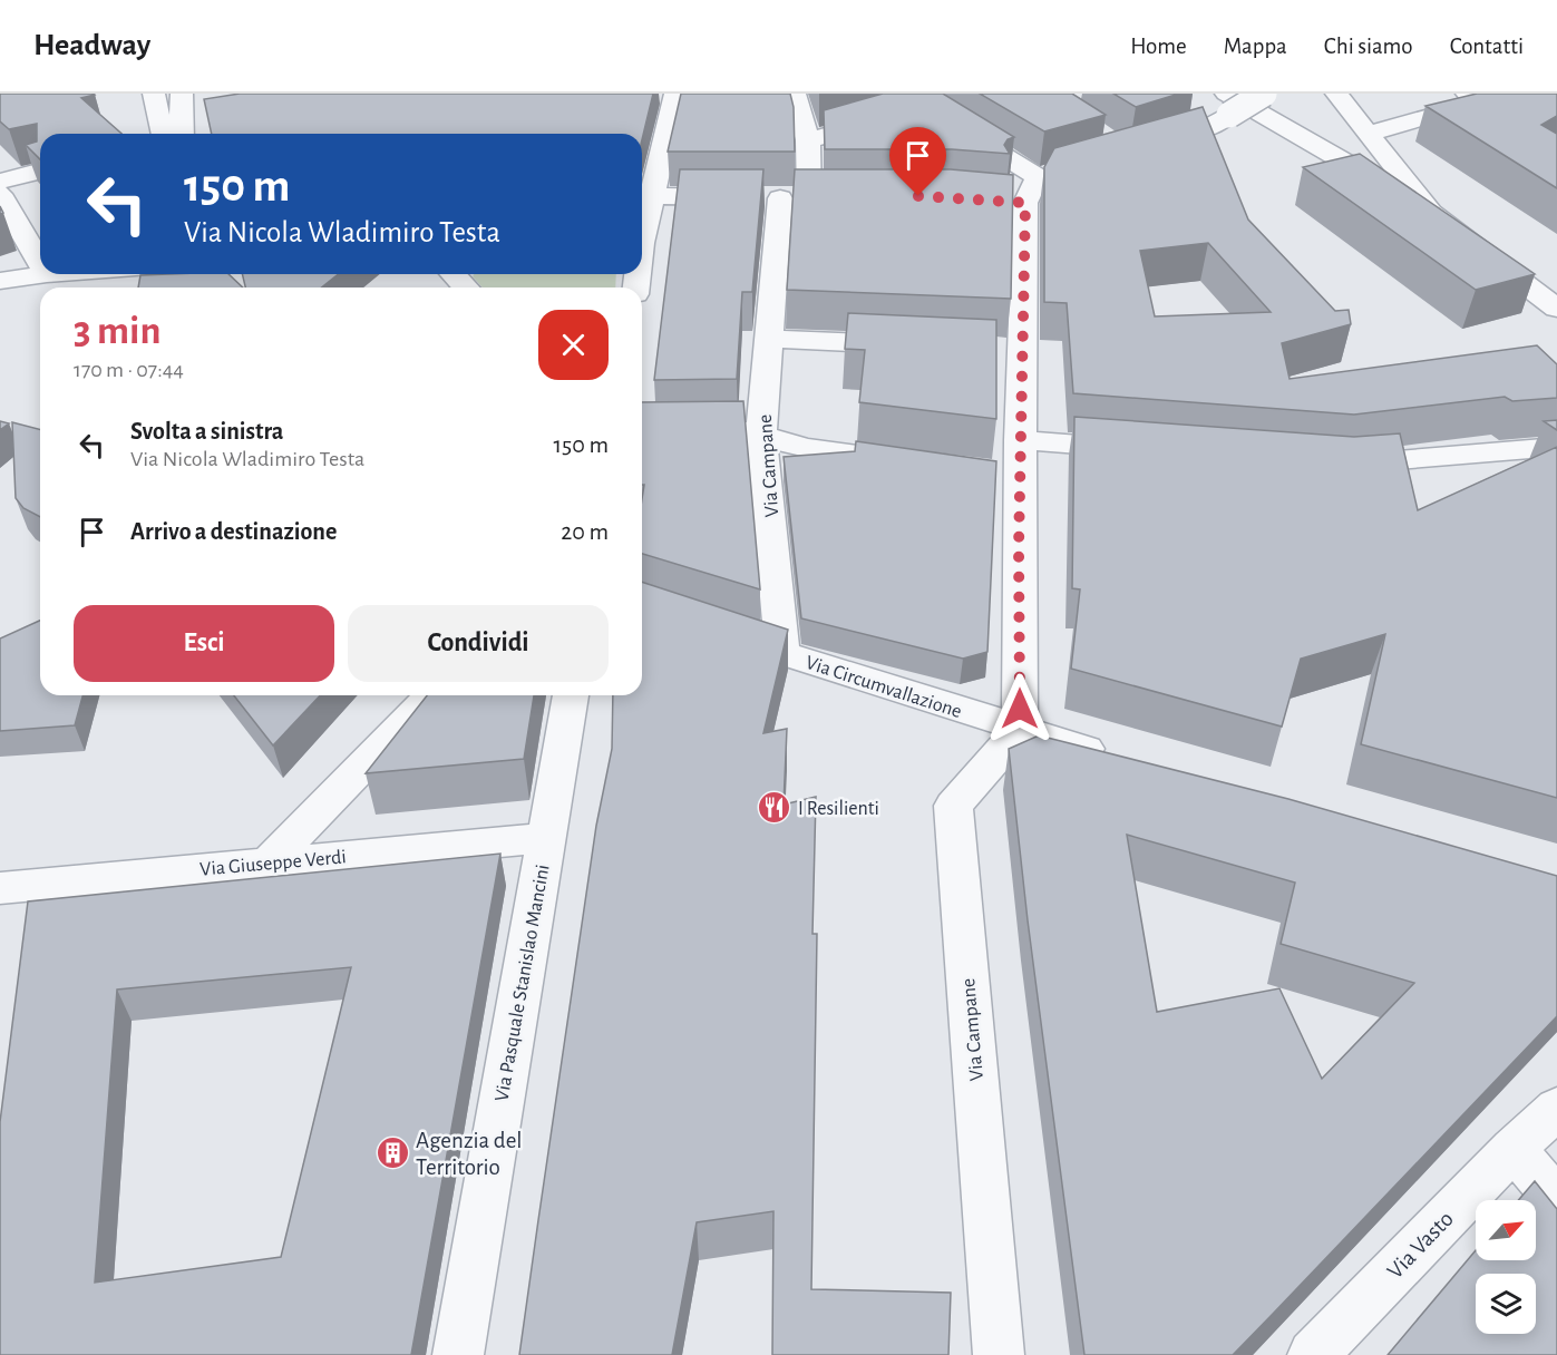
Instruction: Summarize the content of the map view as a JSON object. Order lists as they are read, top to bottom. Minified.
{"streets":{"street":["Via Campane","Via Circumvallazione","Via Giuseppe Verdi","Via Pasquale Stanislao Mancini","Via Vasto"]},"crossings":[["Via Campane","Via Circumvallazione"],["Via Giuseppe Verdi","Via Pasquale Stanislao Mancini"]],"places":{"restaurant":["I Resilienti"],"building":["Agenzia del Territorio"]},"north":"top right","page":{"header":"Headway","nav":["Home","Mappa","Chi siamo","Contatti"],"turn":["150 m","Via Nicola Wladimiro Testa"],"heading":["3 min","170 m · 07:44"],"list":[{"name":"Svolta a sinistra","note":"Via Nicola Wladimiro Testa","value":"150 m"},{"name":"Arrivo a destinazione","value":"20 m"}],"buttons":["Esci","Condividi"]}}
